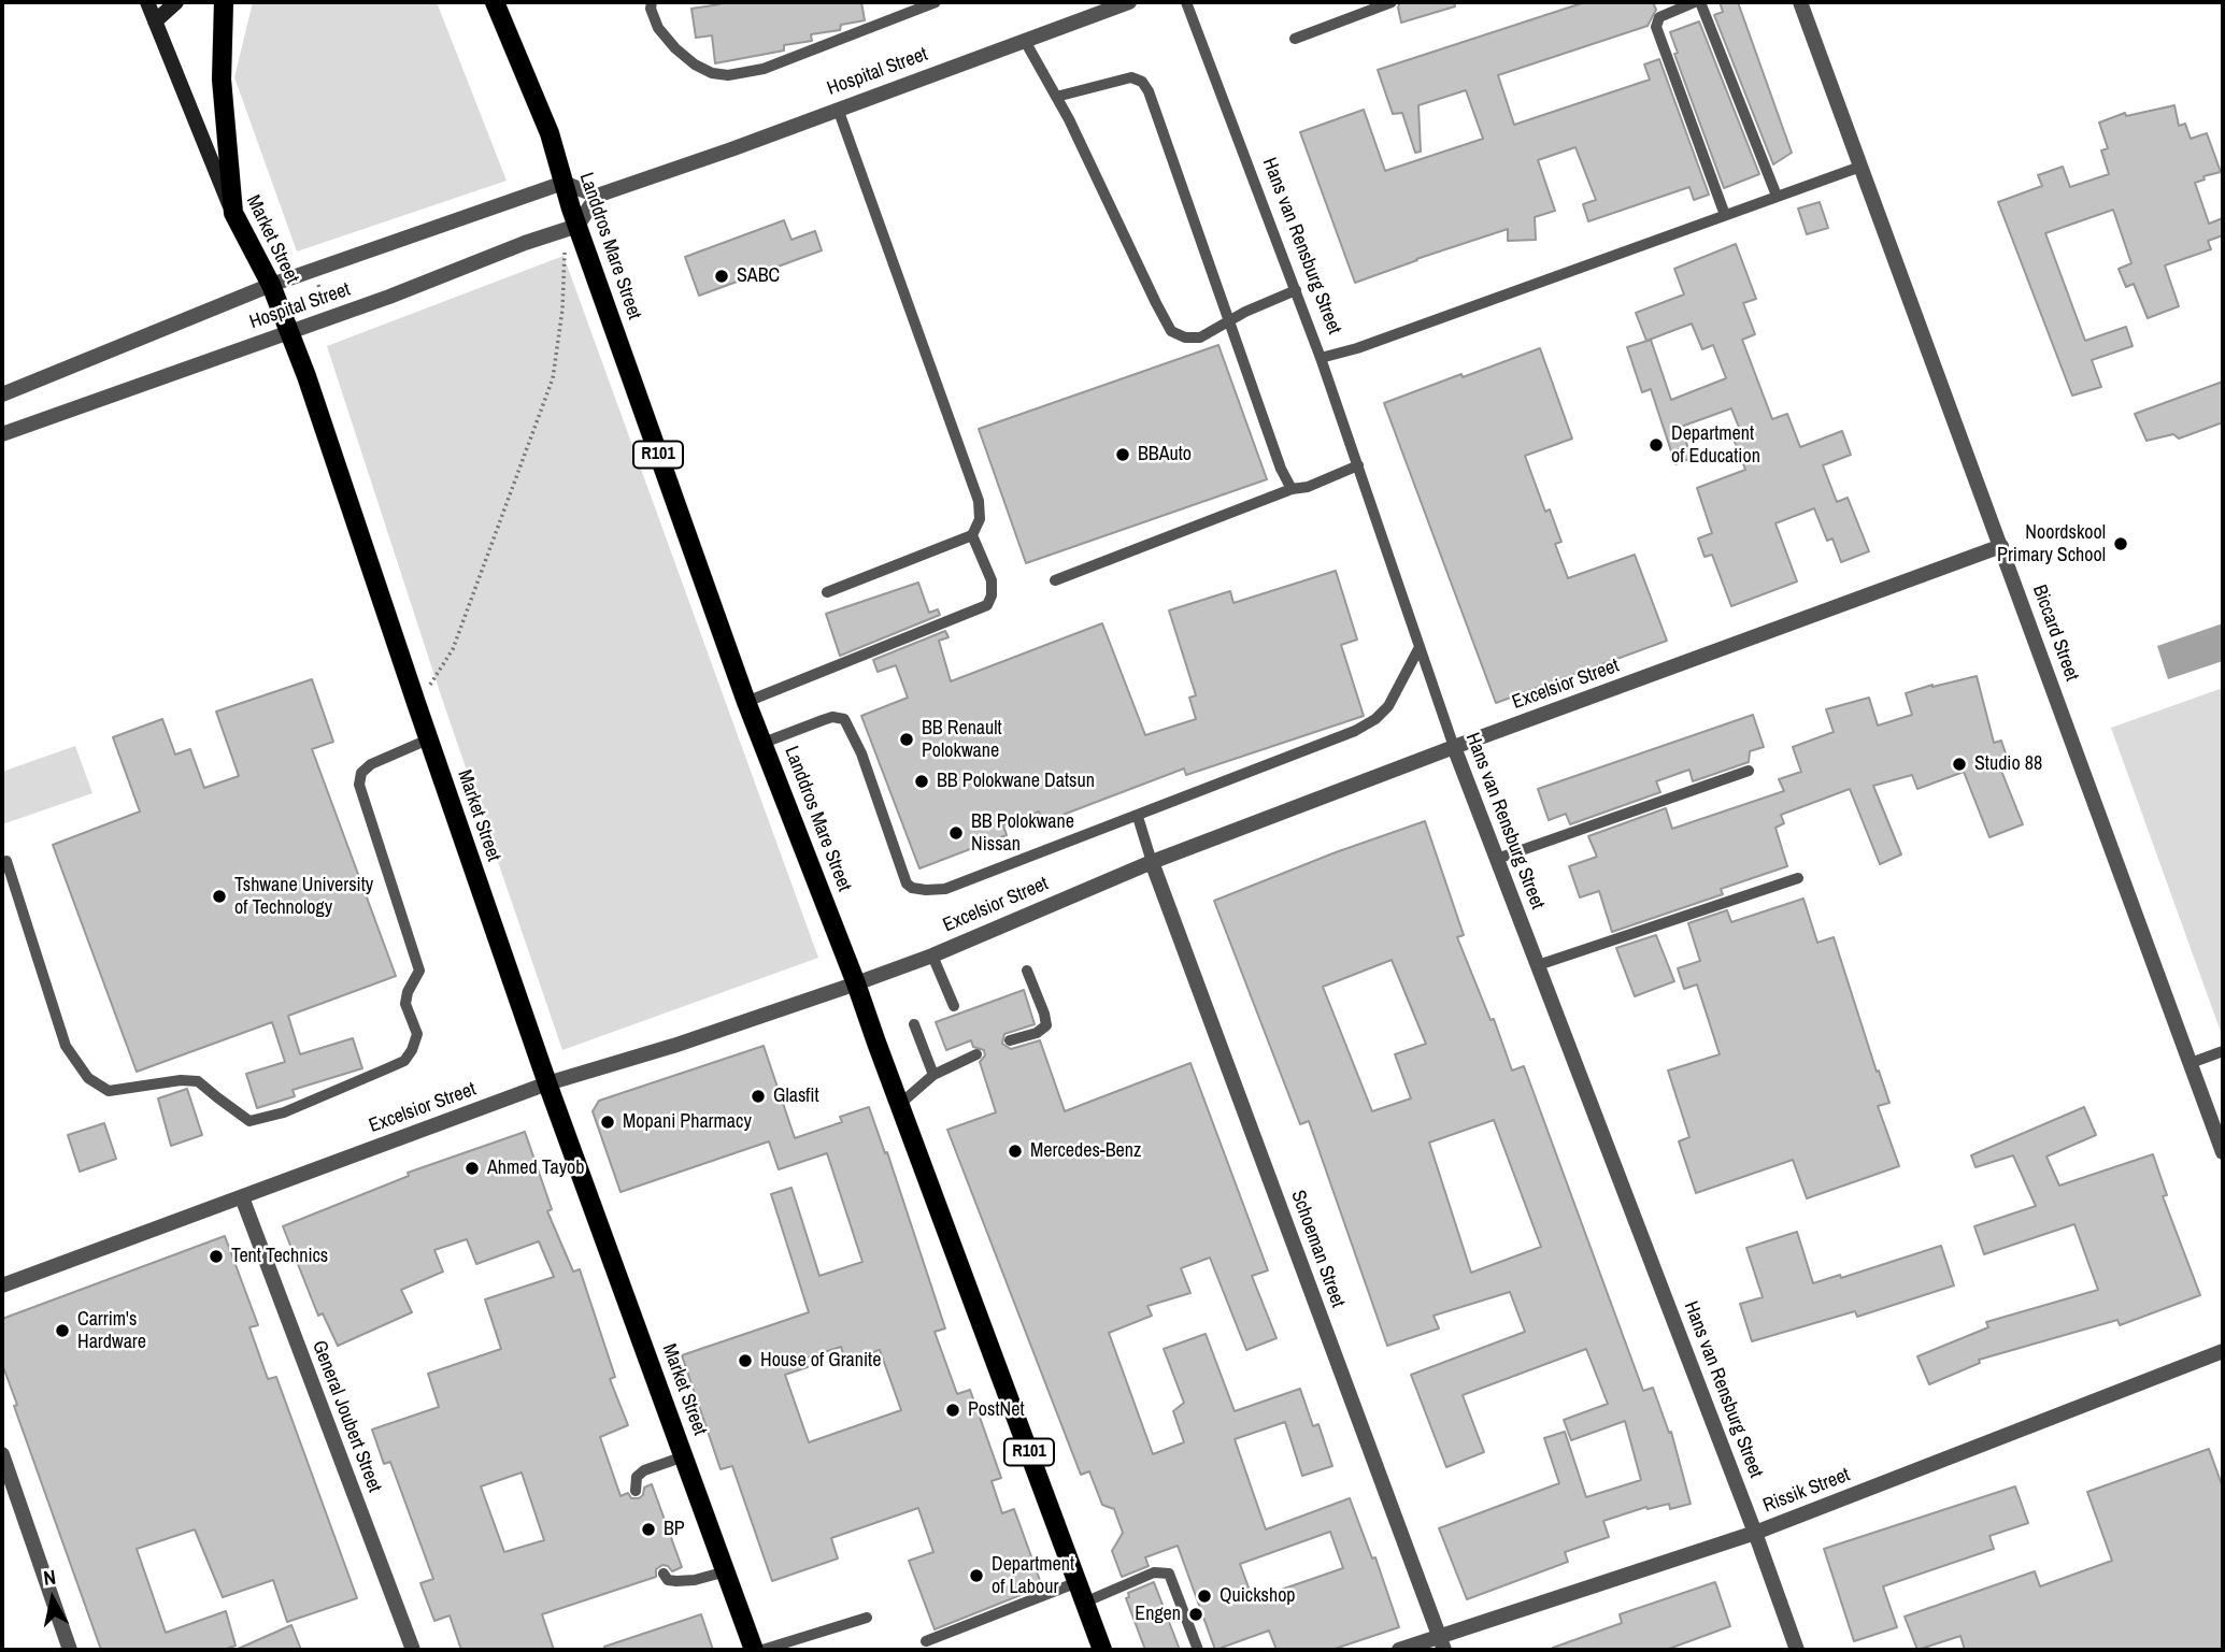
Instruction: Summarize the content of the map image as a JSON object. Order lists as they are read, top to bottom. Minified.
{"streets":{"main road":["Market Street","Landdros Mare Street","R101"],"street":["Hospital Street","Hans van Rensburg Street","Biccard Street","Excelsior Street","Schoeman Street","General Joubert Street","Rissik Street"]},"crossings":[["Hospital Street","Market Street"],["Hospital Street","Landdros Mare Street"],["Market Street","Excelsior Street"],["Landdros Mare Street","Excelsior Street"],["Hans van Rensburg Street","Excelsior Street"],["Hans van Rensburg Street","Rissik Street"],["Biccard Street","Excelsior Street"],["Excelsior Street","Schoeman Street"],["Excelsior Street","General Joubert Street"],["Schoeman Street","Rissik Street"]],"places":["SABC","Department of Education","BBAuto","Noordskool Primary School","BB Renault Polokwane","Studio 88","BB Polokwane Datsun","BB Polokwane Nissan","Tshwane University of Technology","Glasfit","Mopani Pharmacy","Mercedes-Benz","Ahmed Tayob","Tent Technics","Carrim's Hardware","House of Granite","PostNet","BP","Department of Labour","Quickshop","Engen"],"north":"top"}
